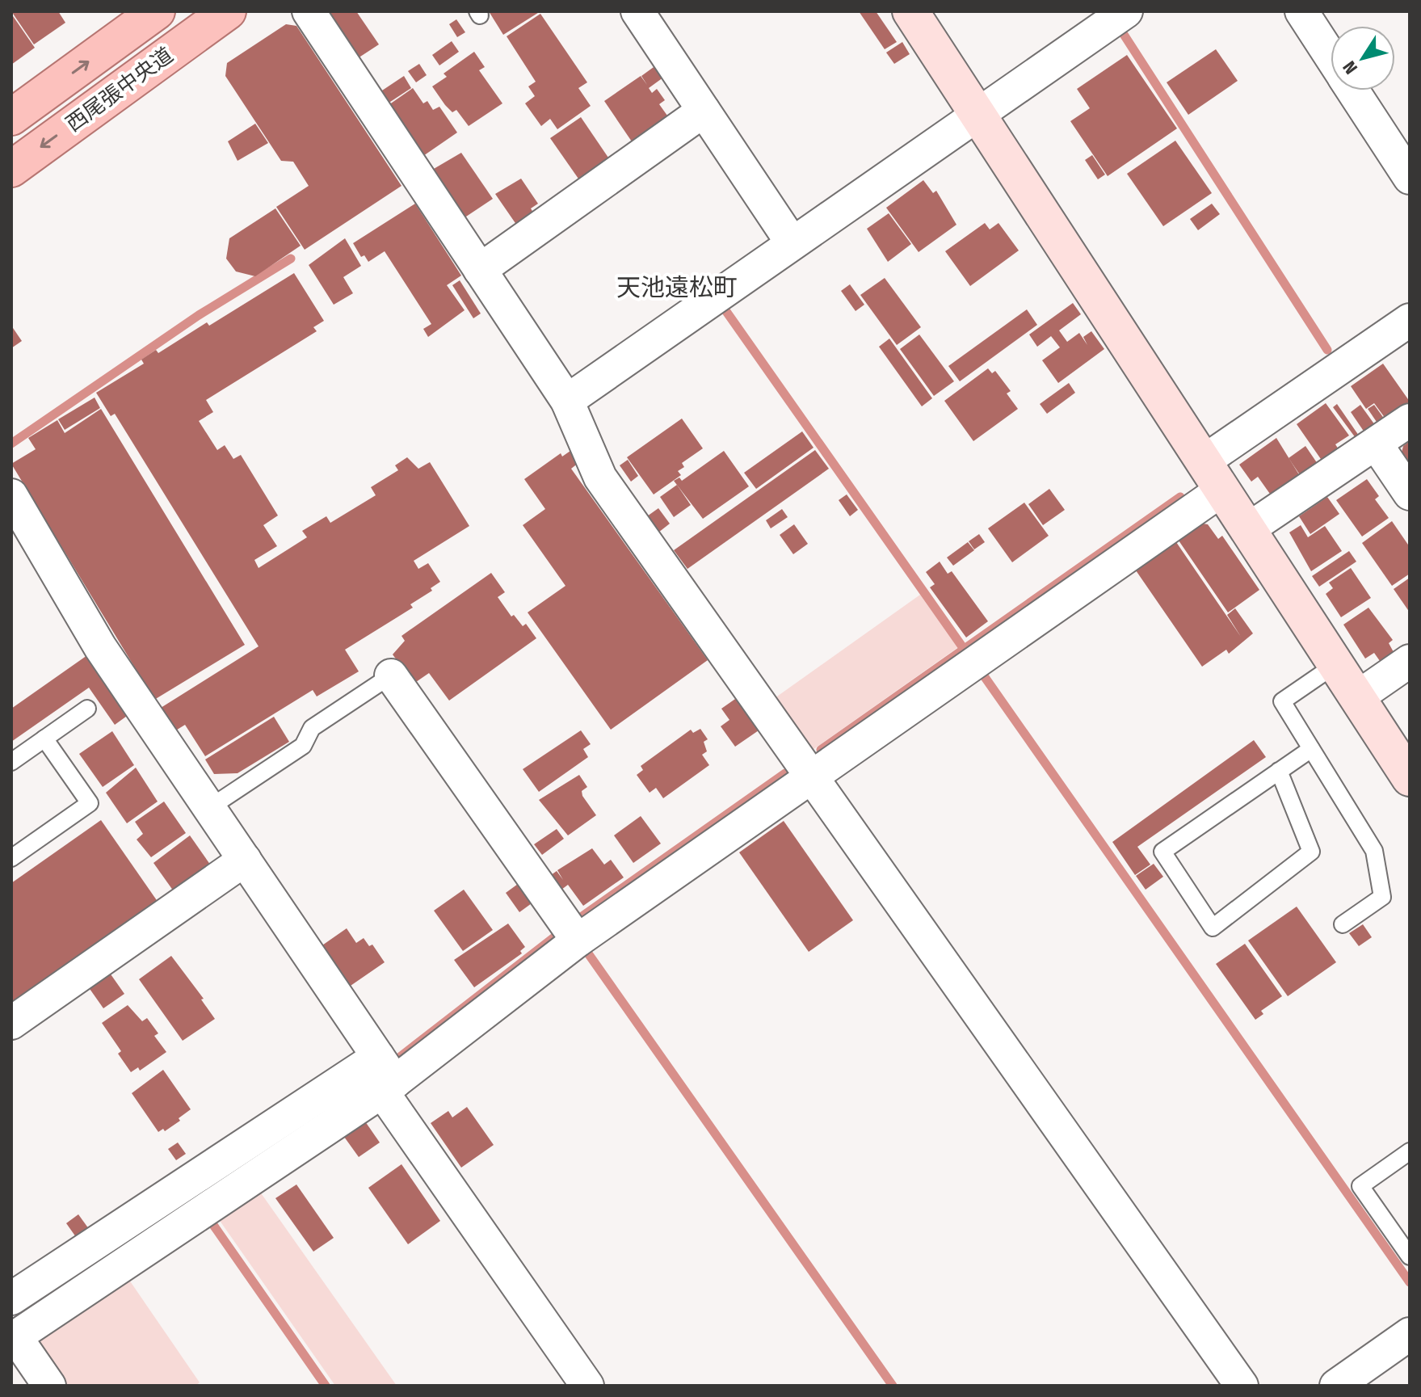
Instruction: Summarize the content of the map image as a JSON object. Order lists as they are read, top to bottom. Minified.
{"streets":{"main road":["西尾張中央道"]},"districts":["天池遠松町"],"north":"bottom left"}
